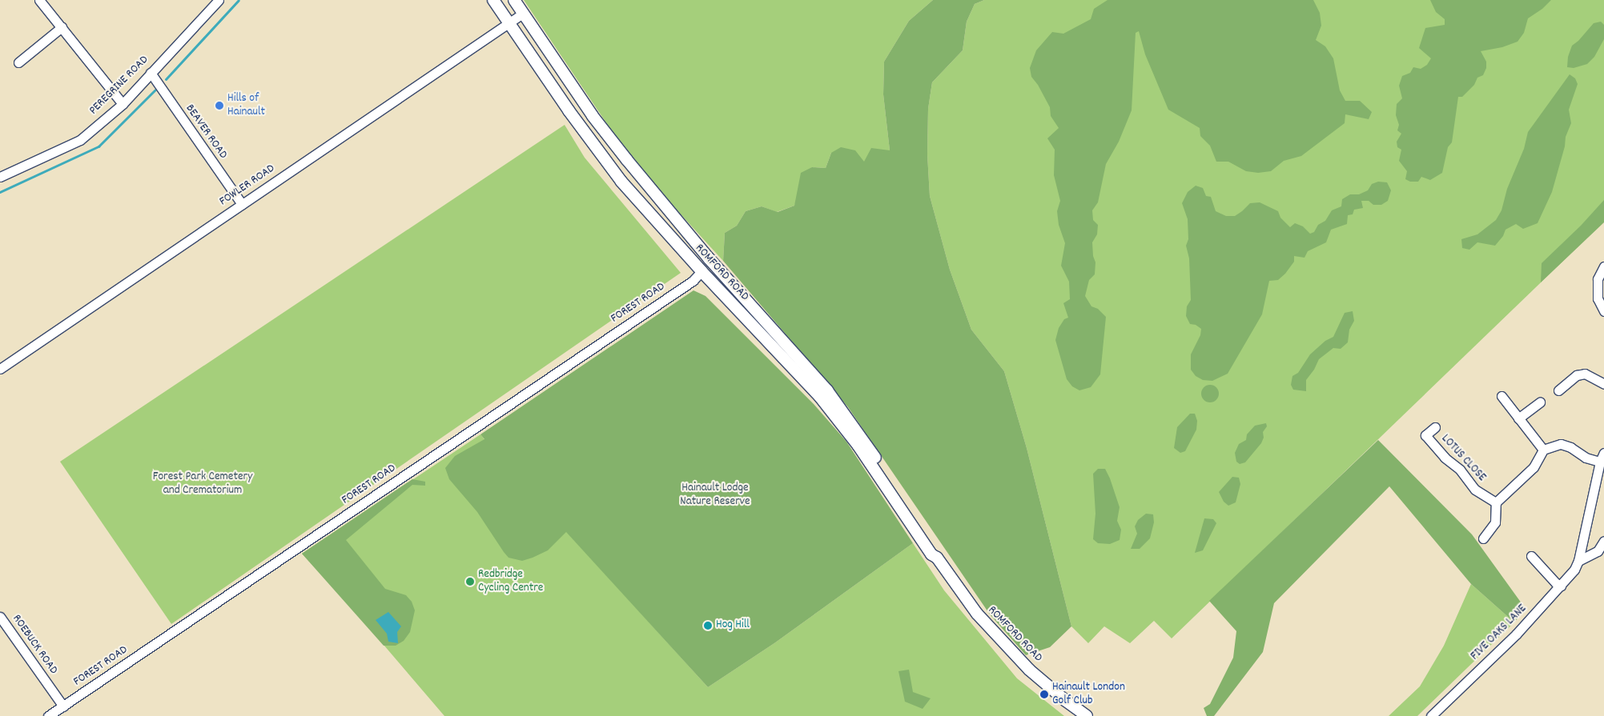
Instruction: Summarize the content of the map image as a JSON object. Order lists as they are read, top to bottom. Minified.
{"streets":{"main road":["ROMFORD ROAD"],"street":["PEREGRINE ROAD","BEAVER ROAD","FOWLER ROAD","FOREST ROAD","LOTUS CLOSE","FIVE OAKS LANE","ROEBUCK ROAD"]},"crossings":[["PEREGRINE ROAD","BEAVER ROAD"],["BEAVER ROAD","FOWLER ROAD"],["FOWLER ROAD","ROMFORD ROAD"],["ROMFORD ROAD","FOREST ROAD"],["FOREST ROAD","ROEBUCK ROAD"]],"parks":["Forest Park Cemetery and Crematorium","Hainault Lodge Nature Reserve"],"places":["Hills of Hainault","Redbridge Cycling Centre","Hog Hill","Hainault London Golf Club"]}
